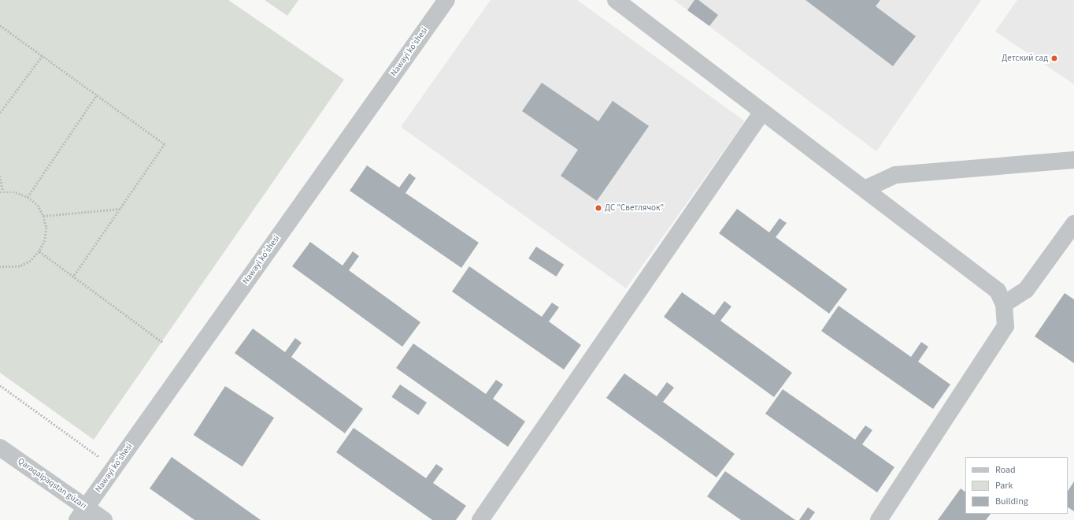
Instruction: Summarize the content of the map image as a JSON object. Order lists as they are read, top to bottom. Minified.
{"streets":{"street":["Nawayi ko'shesi","Qaraqalpaqstan gúzarı"]},"crossings":[["Nawayi ko'shesi","Qaraqalpaqstan gúzarı"]],"places":["Детский сад","ДС \"Светлячок\""],"legend":["Road","Park","Building"]}
